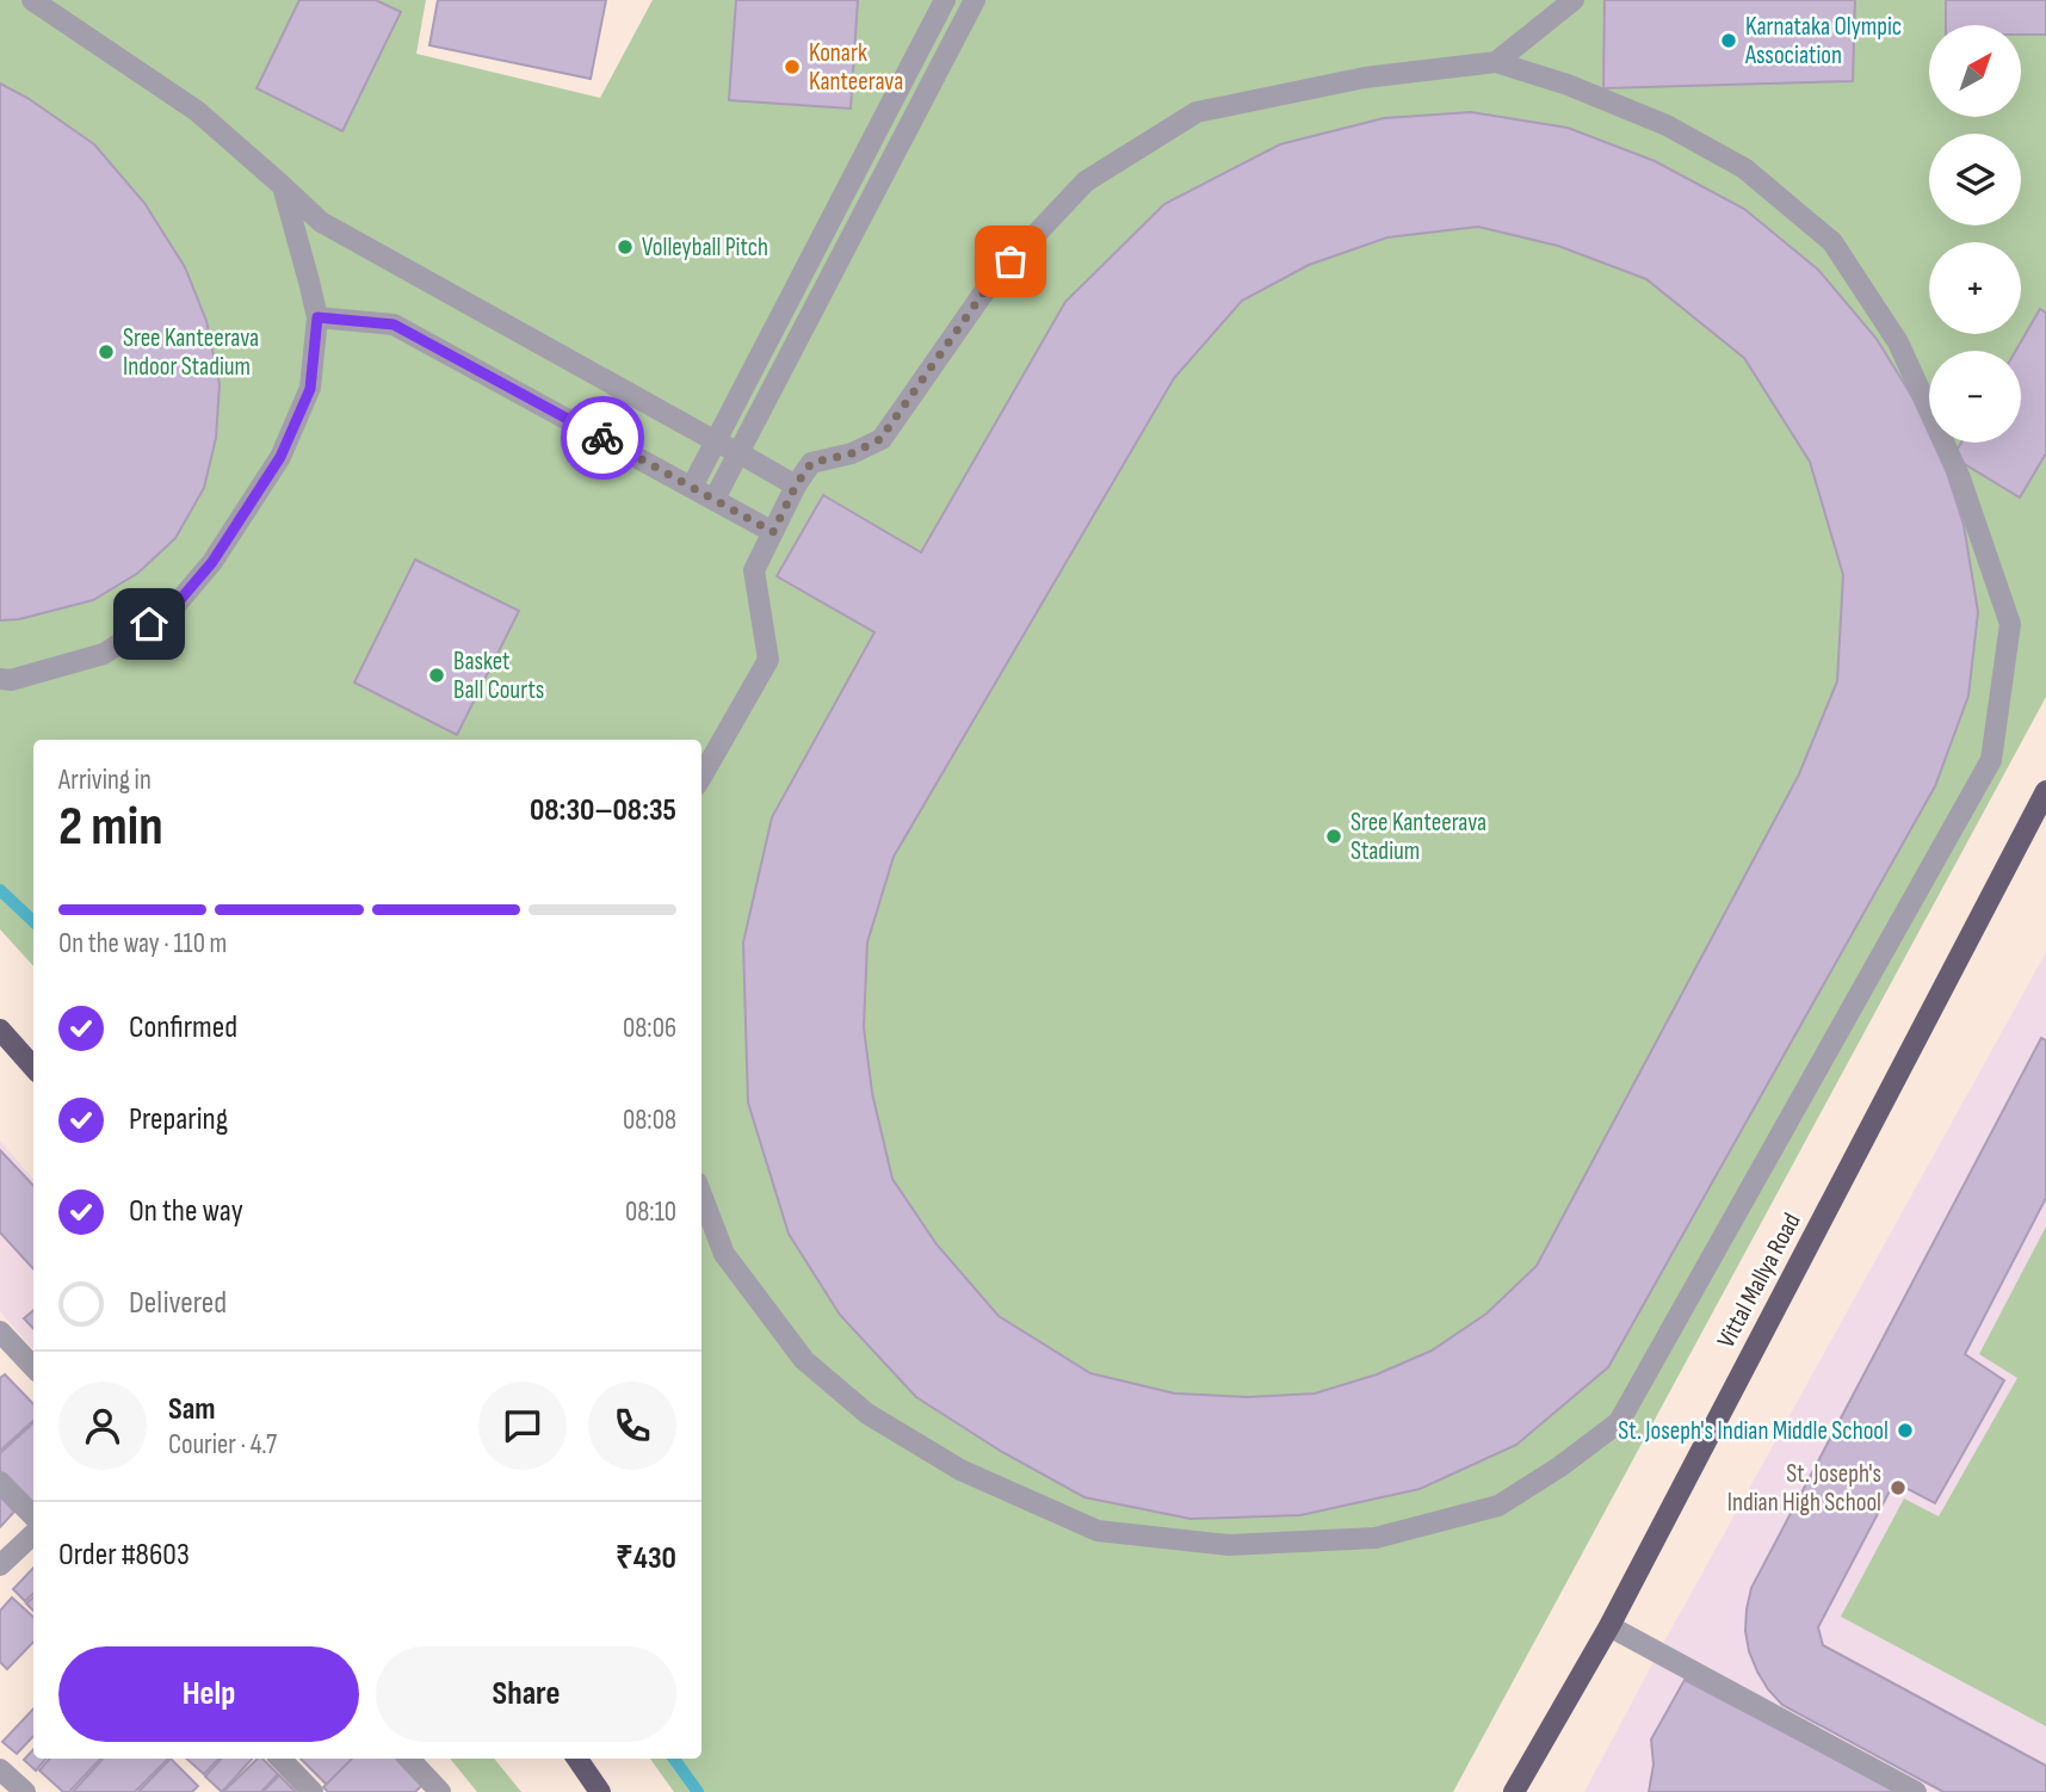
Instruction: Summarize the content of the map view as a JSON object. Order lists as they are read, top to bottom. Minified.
{"streets":{"main road":["Vittal Mallya Road"]},"places":["Karnataka Olympic Association","Konark Kanteerava","Volleyball Pitch","Sree Kanteerava Indoor Stadium","Basket Ball Courts","Sree Kanteerava Stadium","St. Joseph's Indian Middle School","St. Joseph's Indian High School"],"north":"top right","page":{"map_buttons":["+","−"],"heading":["2 min","Arriving in","08:30–08:35"],"panel":["Sam","Courier · 4.7","Order #8603","₹430"],"bar":"On the way · 110 m","list":[["Confirmed","08:06"],["Preparing","08:08"],["On the way","08:10"],"Delivered"],"buttons":["Help","Share"]}}
